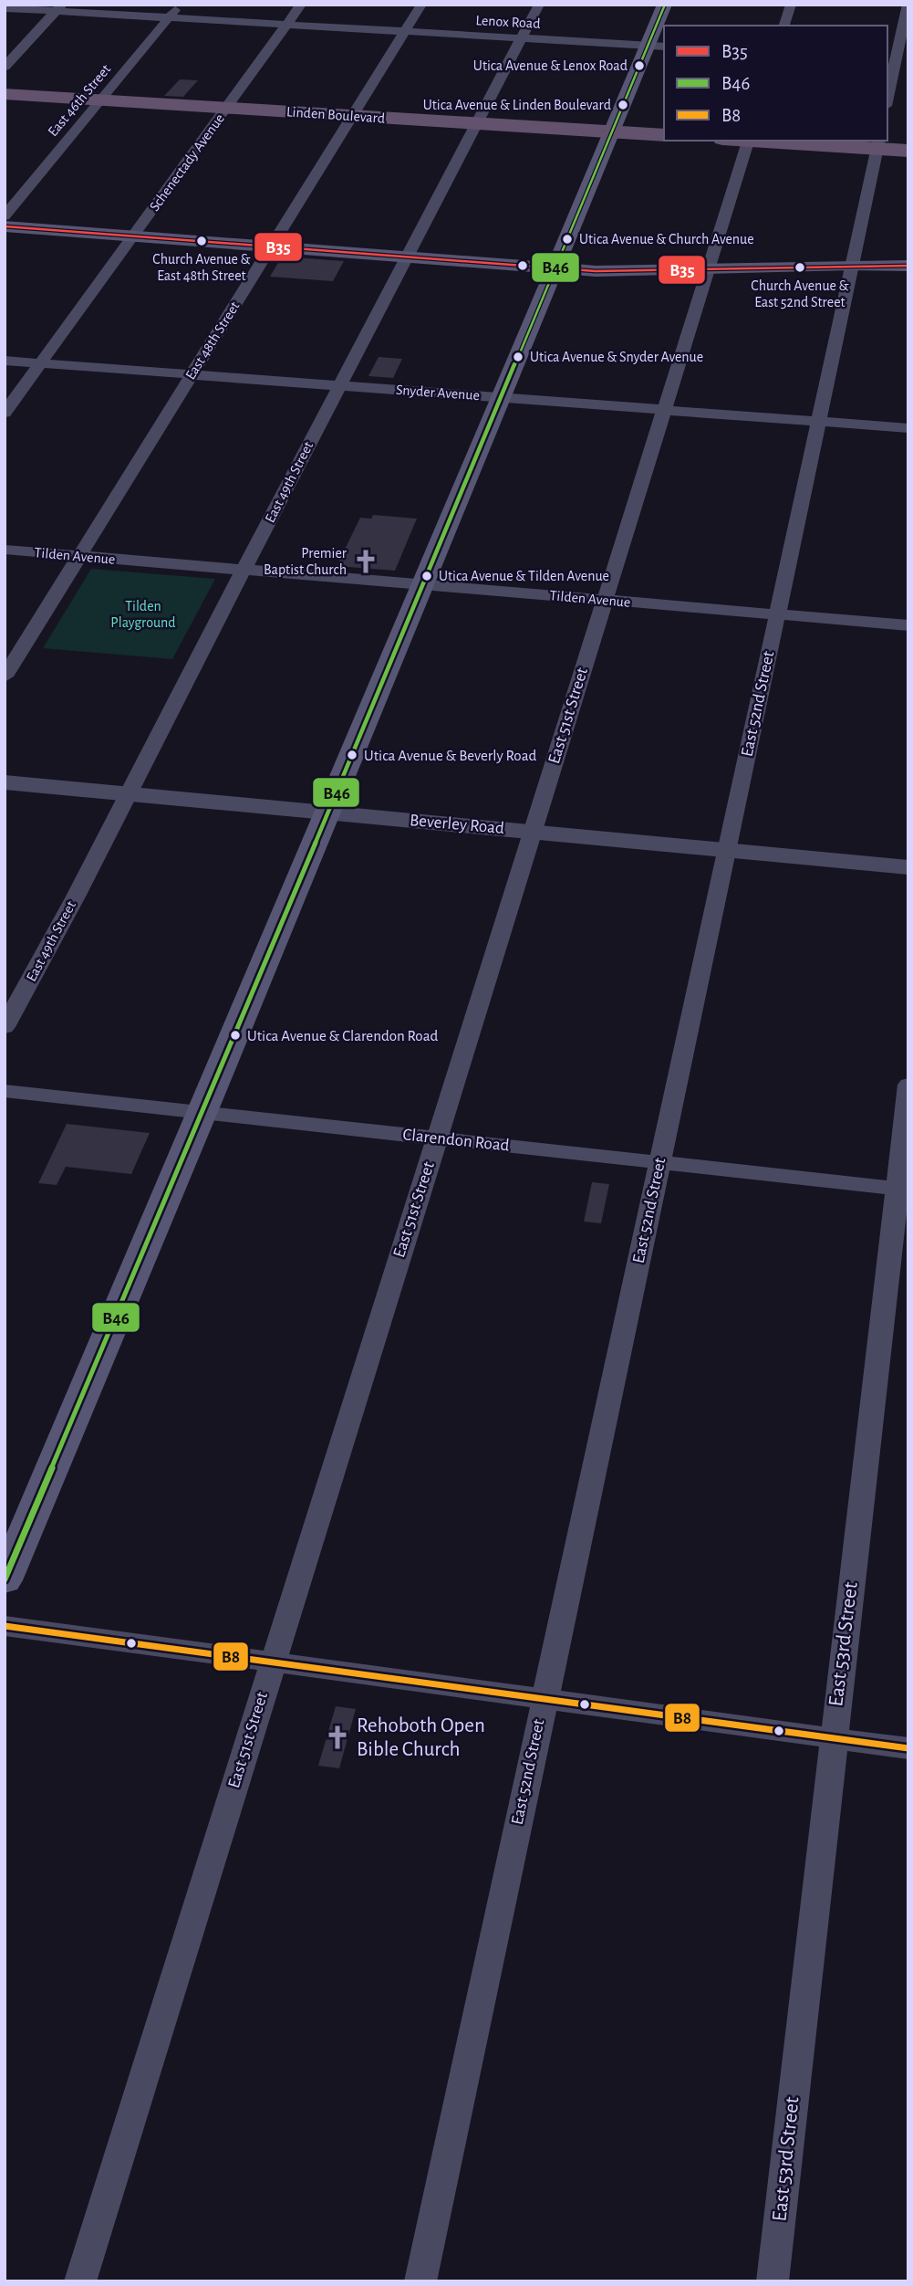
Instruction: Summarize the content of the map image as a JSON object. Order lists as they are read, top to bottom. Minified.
{"streets":{"highway":["Linden Boulevard"],"street":["Lenox Road","East 46th Street","Schenectady Avenue","East 48th Street","Snyder Avenue","East 49th Street","Tilden Avenue","East 52nd Street","East 51st Street","Beverley Road","Clarendon Road","East 53rd Street"]},"crossings":[["Lenox Road","East 46th Street"],["Lenox Road","Schenectady Avenue"],["Lenox Road","East 48th Street"],["Lenox Road","East 49th Street"],["East 46th Street","Linden Boulevard"],["Linden Boulevard","Schenectady Avenue"],["Linden Boulevard","East 48th Street"],["Linden Boulevard","East 49th Street"],["Schenectady Avenue","Snyder Avenue"],["East 48th Street","Snyder Avenue"],["East 48th Street","Tilden Avenue"],["Snyder Avenue","East 49th Street"],["Snyder Avenue","East 52nd Street"],["Snyder Avenue","East 51st Street"],["East 49th Street","Tilden Avenue"],["East 49th Street","Beverley Road"],["Tilden Avenue","East 52nd Street"],["Tilden Avenue","East 51st Street"],["East 52nd Street","Beverley Road"],["East 52nd Street","Clarendon Road"],["East 51st Street","Beverley Road"],["East 51st Street","Clarendon Road"],["Clarendon Road","East 53rd Street"]],"parks":["Tilden Playground"],"places":{"other":["Utica Avenue & Lenox Road","Utica Avenue & Linden Boulevard","Utica Avenue & Church Avenue","Church Avenue & East 48th Street","Church Avenue & East 52nd Street","Utica Avenue & Snyder Avenue","Utica Avenue & Tilden Avenue","Utica Avenue & Beverly Road","Utica Avenue & Clarendon Road"],"church":["Premier Baptist Church","Rehoboth Open Bible Church"]},"lines":["transit line B46","transit line B35","transit line B8"],"legend":["B35","B46","B8"]}
